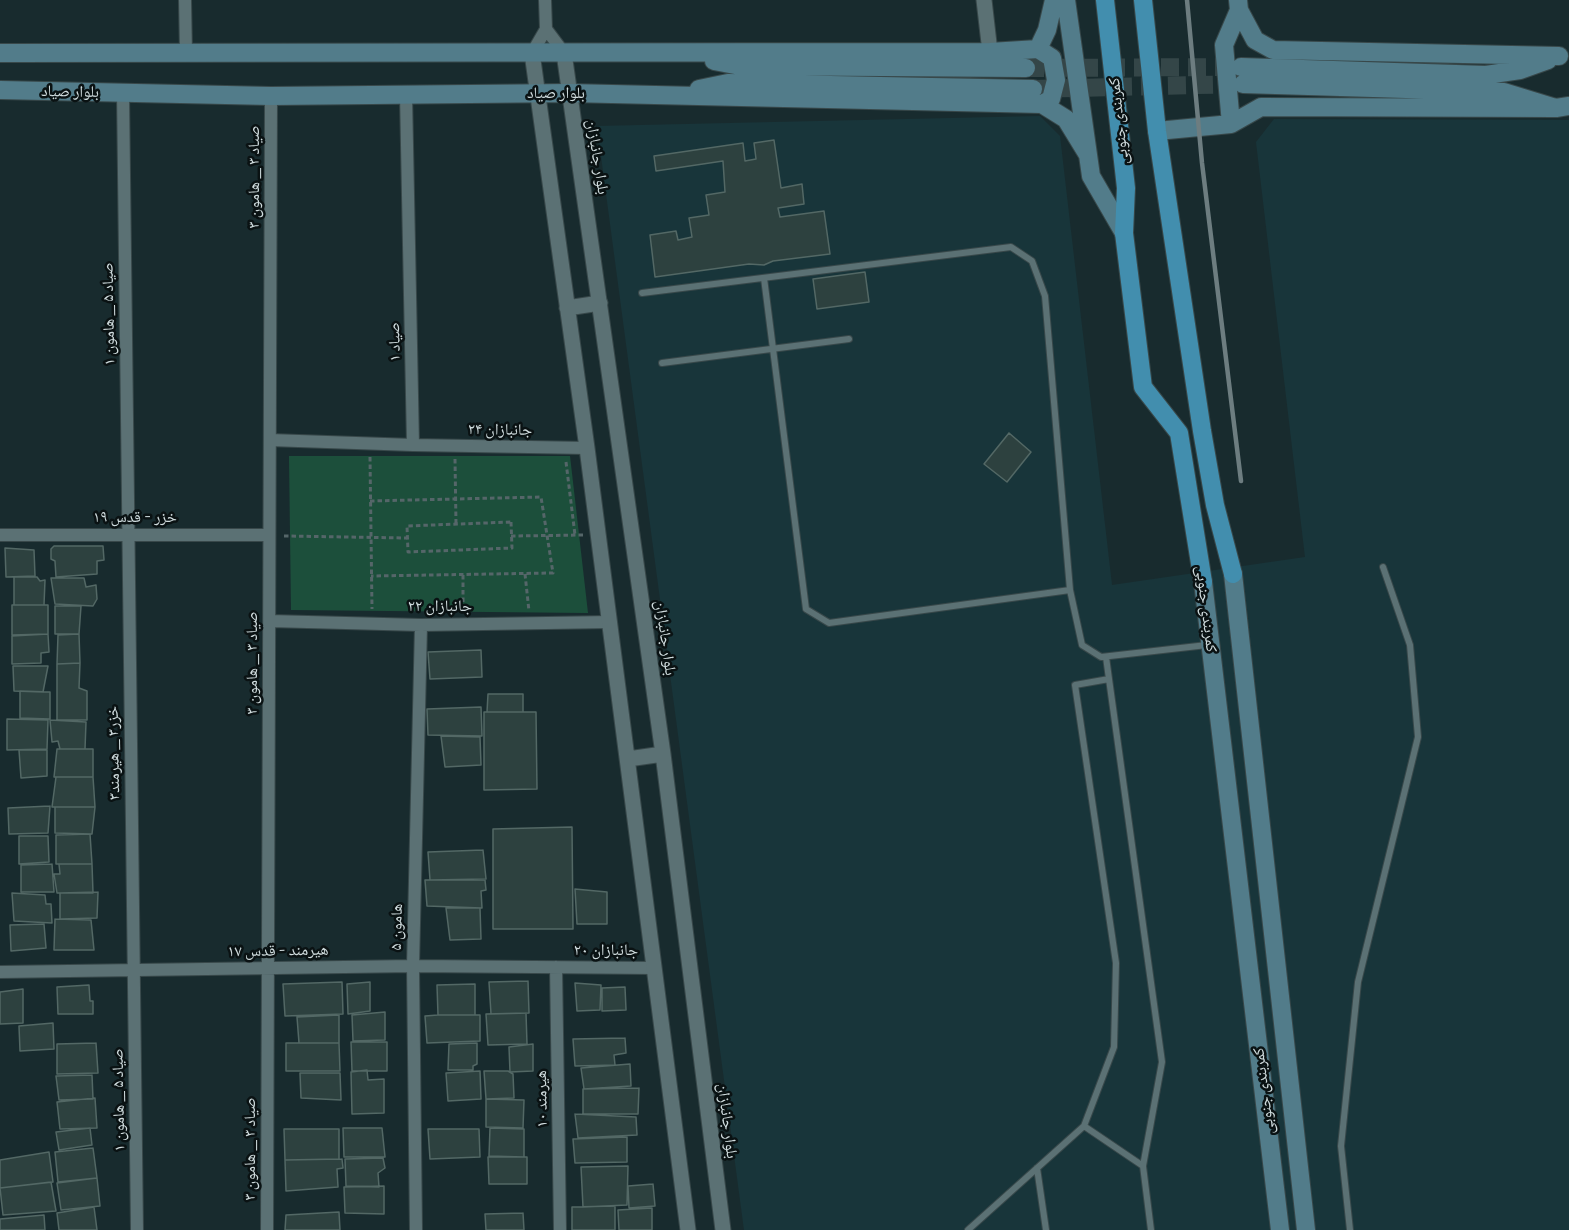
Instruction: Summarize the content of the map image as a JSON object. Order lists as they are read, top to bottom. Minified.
{"streets":{"highway":["کمربندی جنوبی"],"main road":["بلوار صیاد"],"street":["بلوار جانبازان","صیاد ۳ _ هامون ۳","صیاد ۵ _ هامون ۱","صیاد ۱","جانبازان ۲۴","خزر - قدس ۱۹","جانبازان ۲۲","خزر۳ _ هیرمند۳","هامون ۵","هیرمند - قدس ۱۷","جانبازان ۲۰","هیرمند ۱۰"]},"crossings":[["بلوار صیاد","بلوار جانبازان"],["بلوار صیاد","صیاد ۳ _ هامون ۳"],["بلوار صیاد","صیاد ۵ _ هامون ۱"],["بلوار صیاد","صیاد ۱"],["صیاد ۳ _ هامون ۳","خزر - قدس ۱۹"],["صیاد ۳ _ هامون ۳","جانبازان ۲۲"],["صیاد ۳ _ هامون ۳","هیرمند - قدس ۱۷"],["صیاد ۵ _ هامون ۱","خزر - قدس ۱۹"],["صیاد ۵ _ هامون ۱","خزر۳ _ هیرمند۳"],["صیاد ۵ _ هامون ۱","هیرمند - قدس ۱۷"],["صیاد ۱","جانبازان ۲۴"],["خزر - قدس ۱۹","خزر۳ _ هیرمند۳"],["جانبازان ۲۲","هامون ۵"],["خزر۳ _ هیرمند۳","هیرمند - قدس ۱۷"],["هامون ۵","هیرمند - قدس ۱۷"],["هیرمند - قدس ۱۷","جانبازان ۲۰"],["هیرمند - قدس ۱۷","هیرمند ۱۰"],["جانبازان ۲۰","هیرمند ۱۰"]]}
